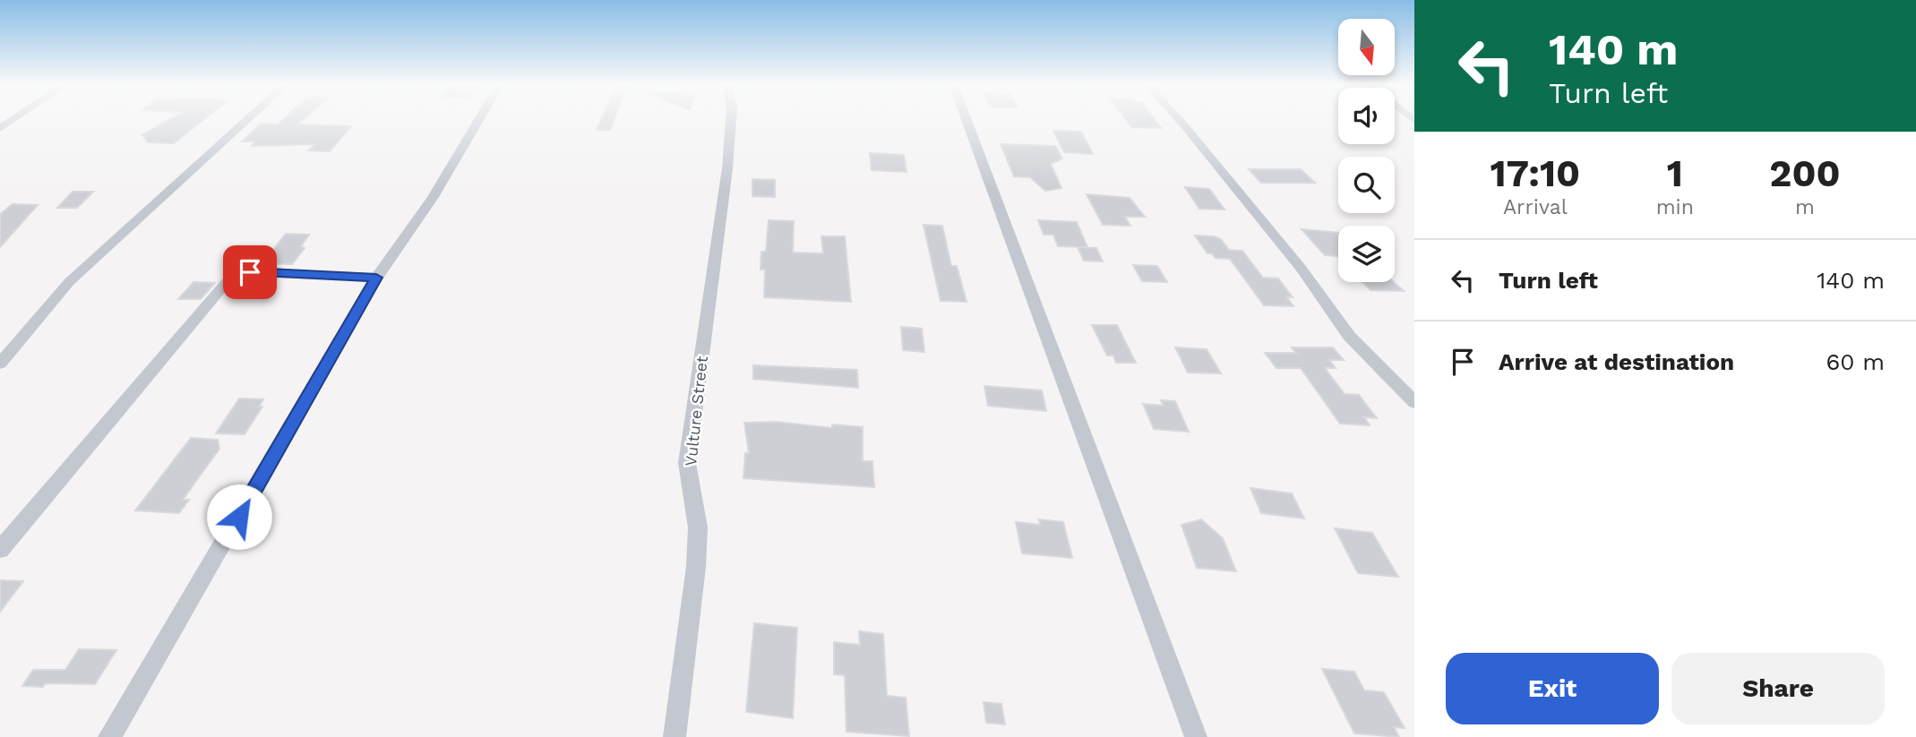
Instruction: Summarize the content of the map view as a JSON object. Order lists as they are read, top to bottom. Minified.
{"streets":{"street":["Vulture Street"]},"north":"bottom","page":{"turn":["140 m","Turn left"],"eta":["17:10","Arrival","1","min","200","m"],"list":[{"name":"Turn left","value":"140 m"},{"name":"Arrive at destination","value":"60 m"}],"buttons":["Exit","Share"]}}
